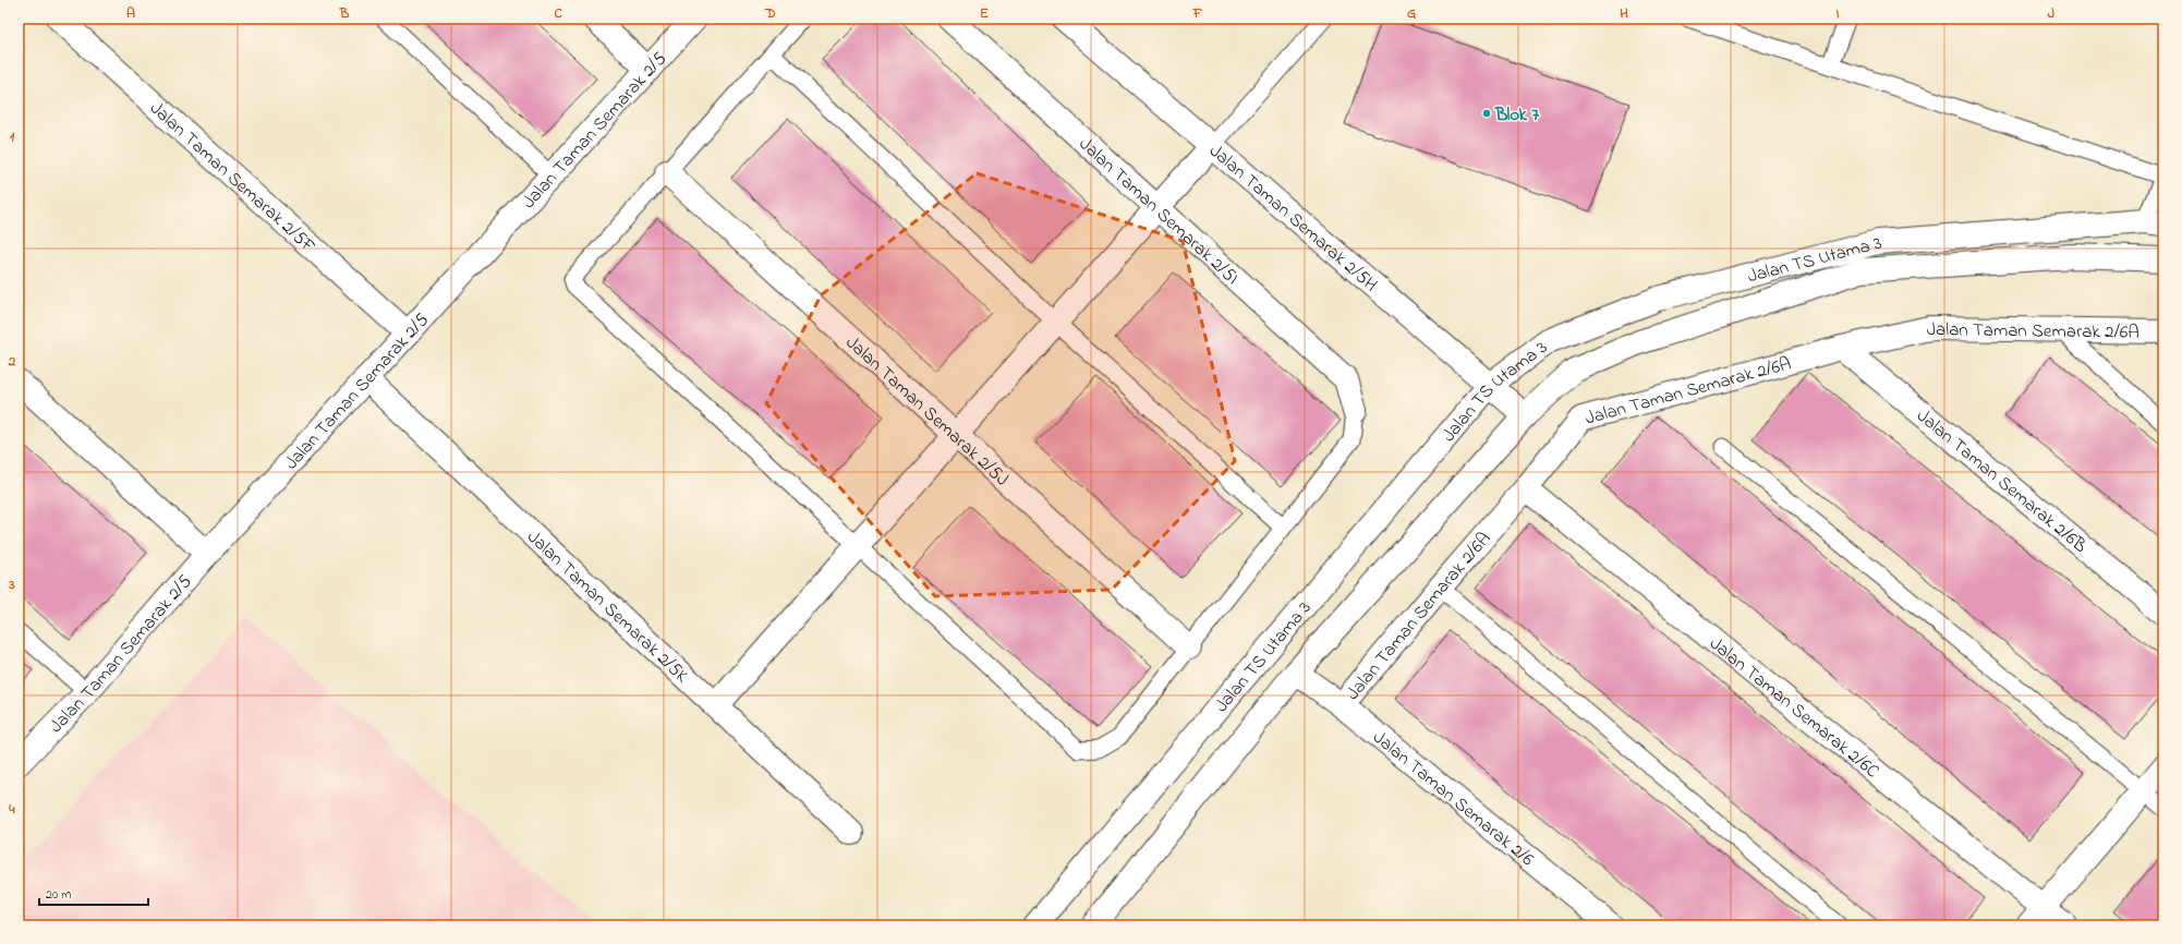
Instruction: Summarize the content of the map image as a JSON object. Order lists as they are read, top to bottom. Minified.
{"streets":{"street":["Jalan Taman Semarak 2/5","Jalan Taman Semarak 2/5F","Jalan Taman Semarak 2/5I","Jalan Taman Semarak 2/5H","Jalan TS Utama 3","Jalan Taman Semarak 2/6A","Jalan Taman Semarak 2/5J","Jalan Taman Semarak 2/6B","Jalan Taman Semarak 2/5K","Jalan Taman Semarak 2/6C","Jalan Taman Semarak 2/6"]},"crossings":[["Jalan Taman Semarak 2/5","Jalan Taman Semarak 2/5F"],["Jalan Taman Semarak 2/5","Jalan Taman Semarak 2/5K"],["Jalan Taman Semarak 2/5H","Jalan TS Utama 3"],["Jalan TS Utama 3","Jalan Taman Semarak 2/6"],["Jalan Taman Semarak 2/6A","Jalan Taman Semarak 2/6B"],["Jalan Taman Semarak 2/6A","Jalan Taman Semarak 2/6C"],["Jalan Taman Semarak 2/6A","Jalan Taman Semarak 2/6"]],"places":["Blok 7"],"scale_bar":"20 m","grid":{"columns":["A","B","C","D","E","F","G","H","I","J"],"rows":["1","2","3","4"]}}
